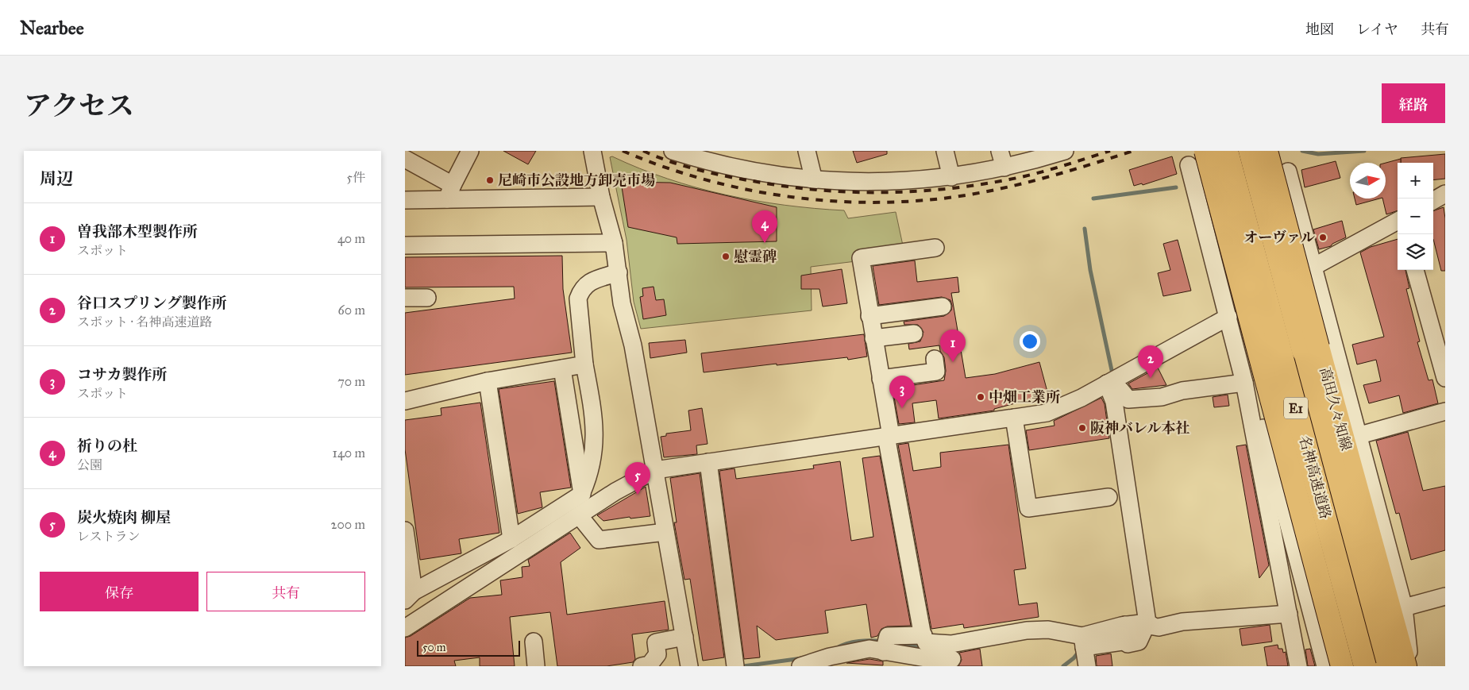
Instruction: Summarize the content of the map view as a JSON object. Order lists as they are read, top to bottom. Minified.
{"streets":{"main road":["E1","高田久々知線","名神高速道路"]},"places":["尼崎市公設地方卸売市場","オーヴァル","慰霊碑","中畑工業所","阪神バレル本社"],"scale_bar":"50 m","north":"right","page":{"header":"Nearbee","nav":["地図","レイヤ","共有"],"title":"アクセス","buttons":["経路",["保存","共有"]],"heading":["周辺","5件"],"map_buttons":["+","−"],"list":[{"mark":"1","name":"曽我部木型製作所","note":"スポット","value":"40 m"},{"mark":"2","name":"谷口スプリング製作所","note":"スポット · 名神高速道路","value":"60 m"},{"mark":"3","name":"コサカ製作所","note":"スポット","value":"70 m"},{"mark":"4","name":"祈りの杜","note":"公園","value":"140 m"},{"mark":"5","name":"炭火焼肉 柳屋","note":"レストラン","value":"200 m"}],"pins":["4","1","2","3","5"],"scale":"50 m"}}
